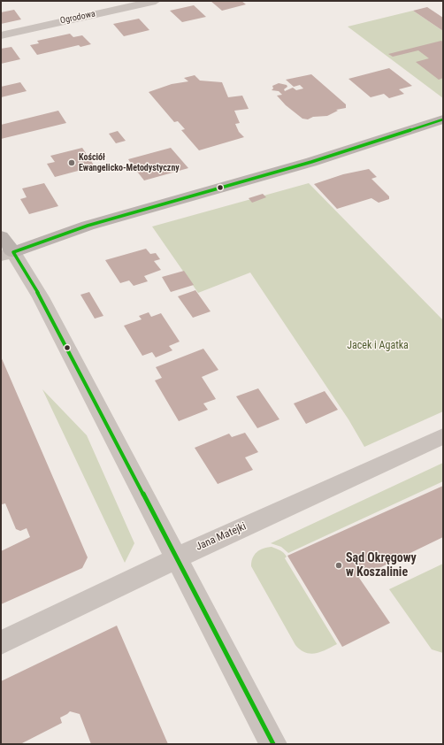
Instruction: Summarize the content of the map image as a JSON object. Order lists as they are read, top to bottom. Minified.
{"streets":{"street":["Ogrodowa","Jana Matejki"]},"parks":["Jacek i Agatka"],"places":["Kościół Ewangelicko-Metodystyczny","Sąd Okręgowy w Koszalinie"]}
